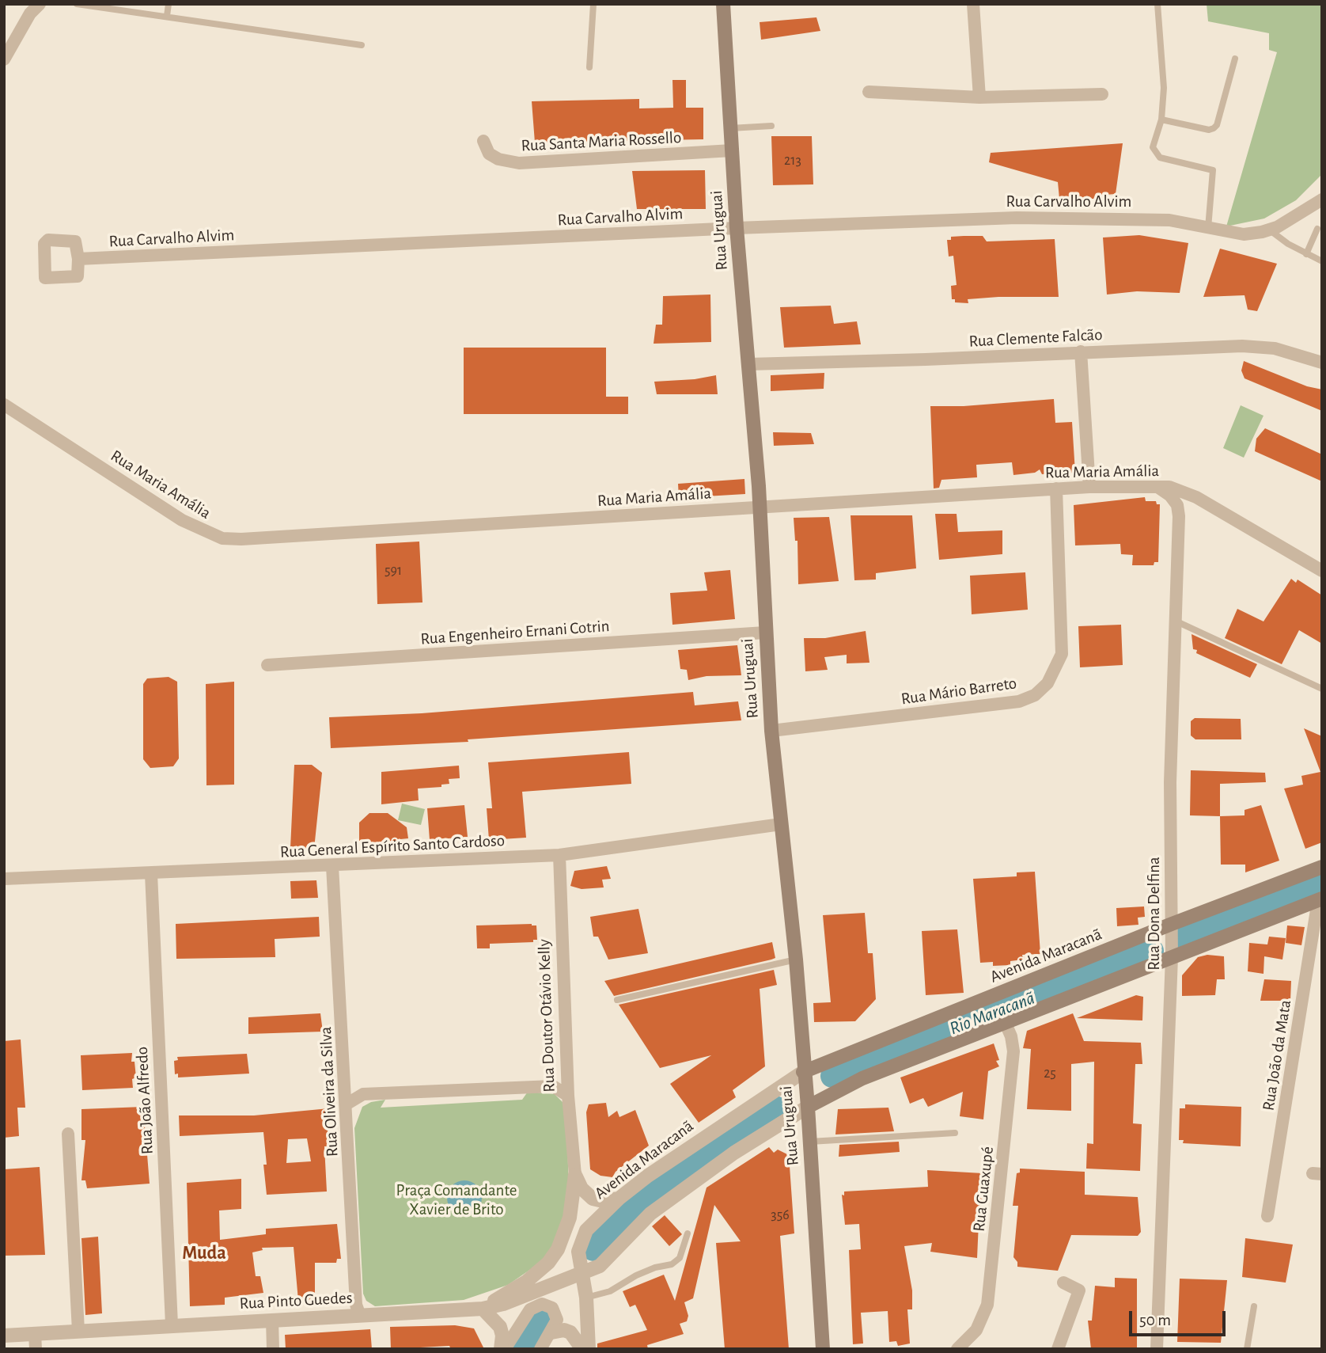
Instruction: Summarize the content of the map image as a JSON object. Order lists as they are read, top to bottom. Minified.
{"streets":{"main road":["Rua Uruguai","Avenida Maracanã"],"street":["Rua Santa Maria Rossello","Rua Carvalho Alvim","Rua Clemente Falcão","Rua Maria Amália","Rua Engenheiro Ernani Cotrin","Rua Mário Barreto","Rua General Espírito Santo Cardoso","Rua Dona Delfina","Rua Doutor Otávio Kelly","Rua João da Mata","Rua Oliveira da Silva","Rua João Alfredo","Rua Guaxupé","Rua Pinto Guedes"]},"crossings":[["Rua Santa Maria Rossello","Rua Uruguai"],["Rua Carvalho Alvim","Rua Uruguai"],["Rua Uruguai","Rua Clemente Falcão"],["Rua Uruguai","Rua Maria Amália"],["Rua Uruguai","Rua Engenheiro Ernani Cotrin"],["Rua Uruguai","Rua Mário Barreto"],["Rua Uruguai","Rua General Espírito Santo Cardoso"],["Rua Uruguai","Avenida Maracanã"],["Rua Maria Amália","Rua Mário Barreto"],["Rua Maria Amália","Rua Dona Delfina"],["Rua General Espírito Santo Cardoso","Rua Doutor Otávio Kelly"],["Rua General Espírito Santo Cardoso","Rua Oliveira da Silva"],["Rua General Espírito Santo Cardoso","Rua João Alfredo"],["Rua Dona Delfina","Avenida Maracanã"],["Avenida Maracanã","Rua Pinto Guedes"],["Rua Oliveira da Silva","Rua Pinto Guedes"],["Rua João Alfredo","Rua Pinto Guedes"]],"districts":["Muda"],"water":["Rio Maracanã"],"parks":["Praça Comandante Xavier de Brito"],"house_numbers":["213","591","25","356"],"scale_bar":"50 m"}
